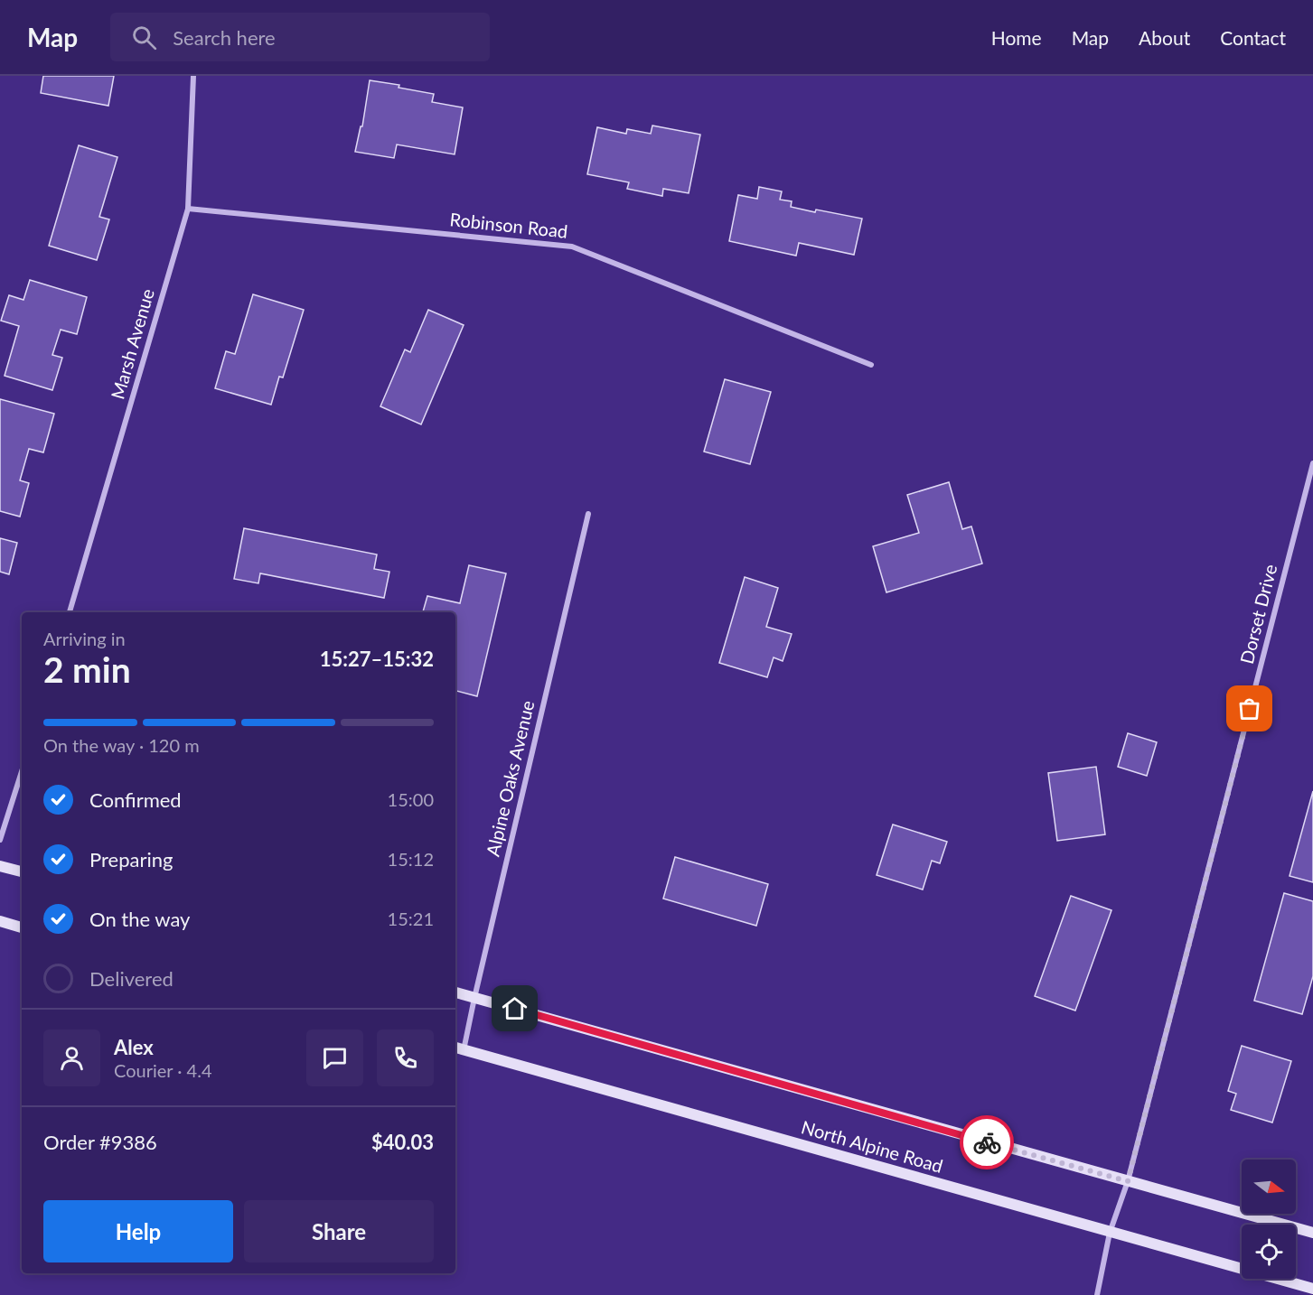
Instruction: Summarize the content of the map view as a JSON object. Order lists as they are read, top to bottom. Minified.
{"streets":{"main road":["North Alpine Road"],"street":["Robinson Road","Marsh Avenue","Dorset Drive","Alpine Oaks Avenue"]},"crossings":[["Robinson Road","Marsh Avenue"],["Dorset Drive","North Alpine Road"],["Alpine Oaks Avenue","North Alpine Road"]],"north":"right","page":{"header":"Map","search":"Search here","nav":["Home","Map","About","Contact"],"heading":["2 min","Arriving in","15:27–15:32"],"panel":["Alex","Courier · 4.4","Order #9386","$40.03"],"bar":"On the way · 120 m","list":[["Confirmed","15:00"],["Preparing","15:12"],["On the way","15:21"],"Delivered"],"buttons":["Help","Share"]}}
